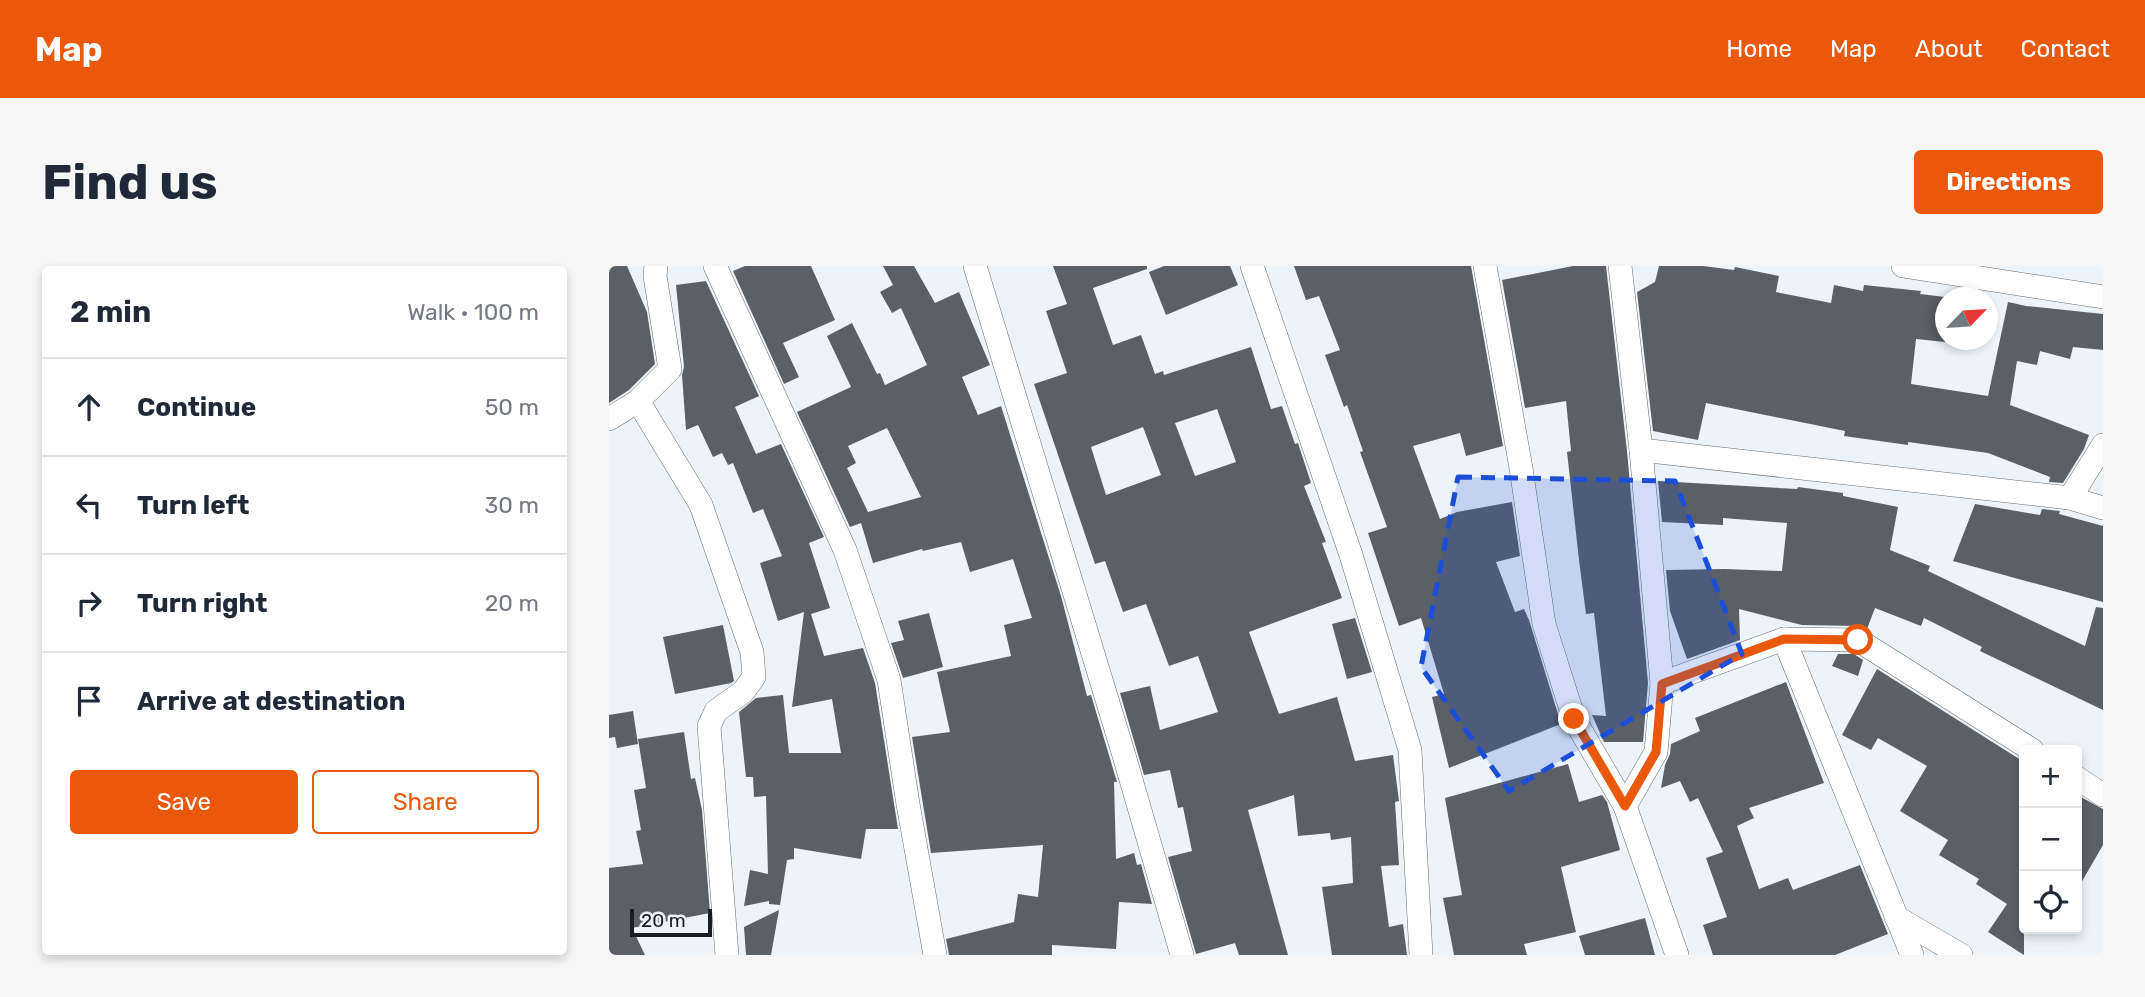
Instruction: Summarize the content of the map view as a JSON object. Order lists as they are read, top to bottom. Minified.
{"scale_bar":"20 m","north":"top right","page":{"header":"Map","nav":["Home","Map","About","Contact"],"buttons":["Directions",["Save","Share"]],"title":"Find us","heading":["2 min","Walk · 100 m"],"list":[["Continue","50 m"],["Turn left","30 m"],["Turn right","20 m"],"Arrive at destination"],"map_buttons":["+","−"],"scale":"20 m"}}
